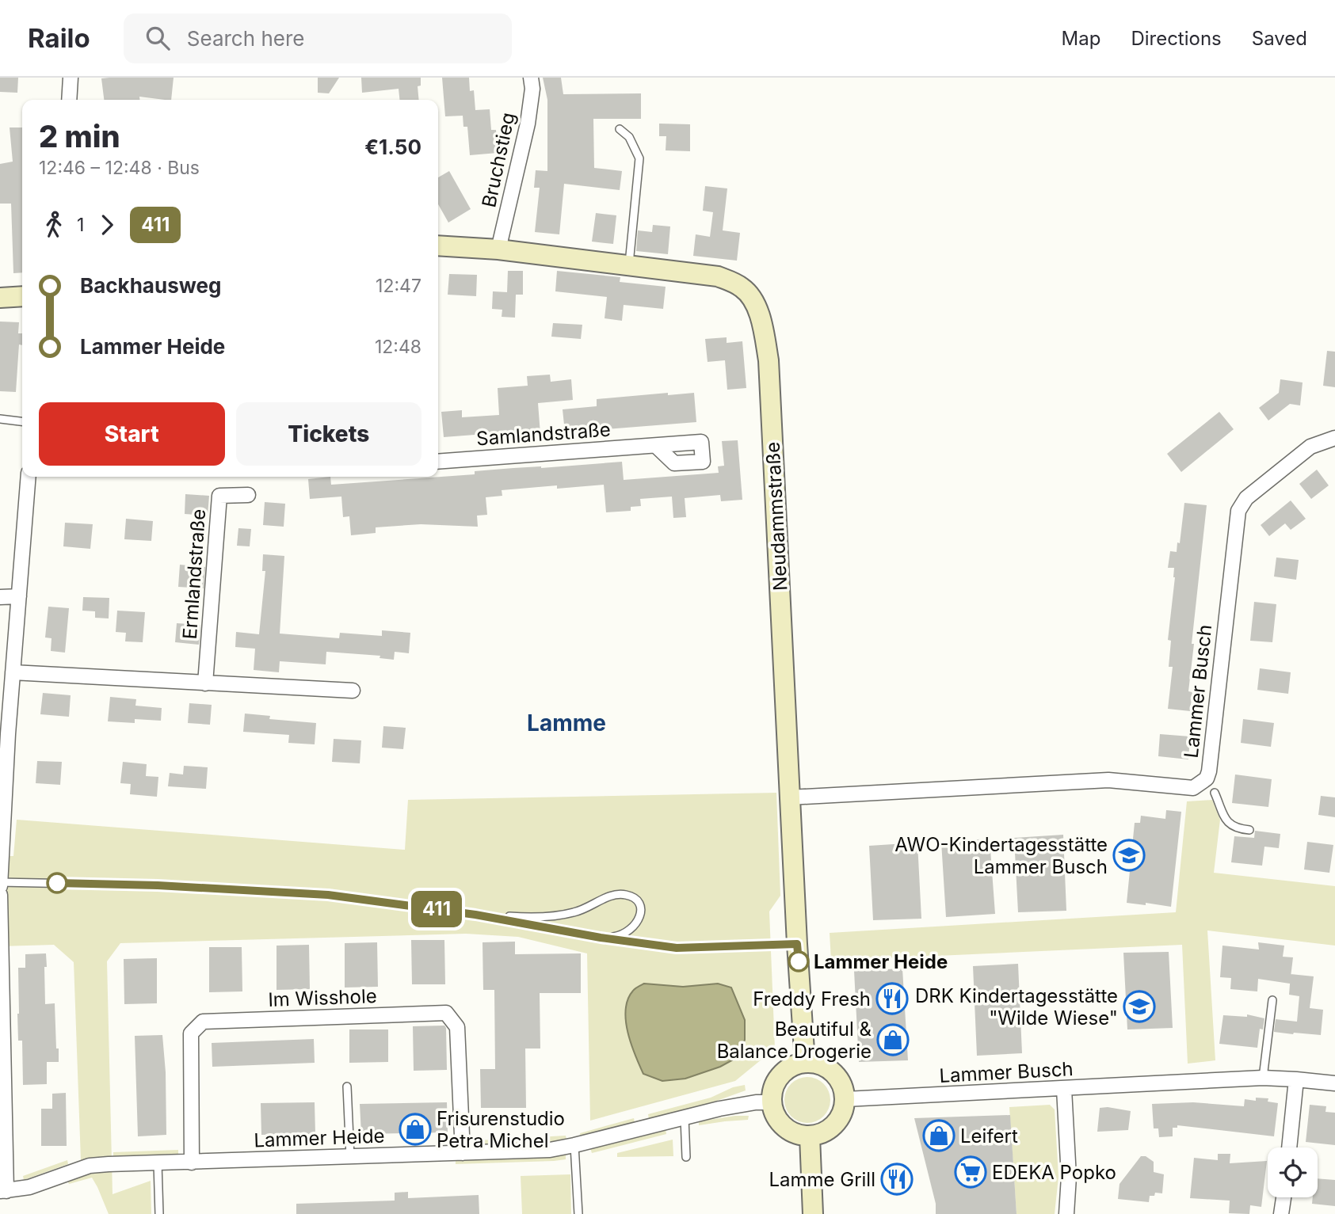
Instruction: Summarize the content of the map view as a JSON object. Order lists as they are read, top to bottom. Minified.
{"streets":{"main road":["Neudammstraße"],"street":["Bruchstieg","Samlandstraße","Ermlandstraße","Lammer Busch","Im Wisshole","Lammer Heide"]},"crossings":[["Bruchstieg","Neudammstraße"],["Neudammstraße","Lammer Busch"],["Neudammstraße","Lammer Heide"],["Lammer Busch","Lammer Heide"],["Im Wisshole","Lammer Heide"]],"districts":["Lamme"],"places":{"school or university":["AWO-Kindertagesstätte Lammer Busch","DRK Kindertagesstätte \"Wilde Wiese\""],"other":["Lammer Heide"],"restaurant":["Freddy Fresh","Lamme Grill"],"shop":["Beautiful & Balance Drogerie","Frisurenstudio Petra Michel","Leifert"],"supermarket":["EDEKA Popko"]},"lines":["bus line 411"],"page":{"header":"Railo","search":"Search here","nav":["Map","Directions","Saved"],"on_map":"411","heading":["2 min","12:46 – 12:48 · Bus","€1.50"],"legs":["1","411"],"list":[{"name":"Backhausweg","value":"12:47"},{"name":"Lammer Heide","value":"12:48"}],"buttons":["Start","Tickets"]}}
